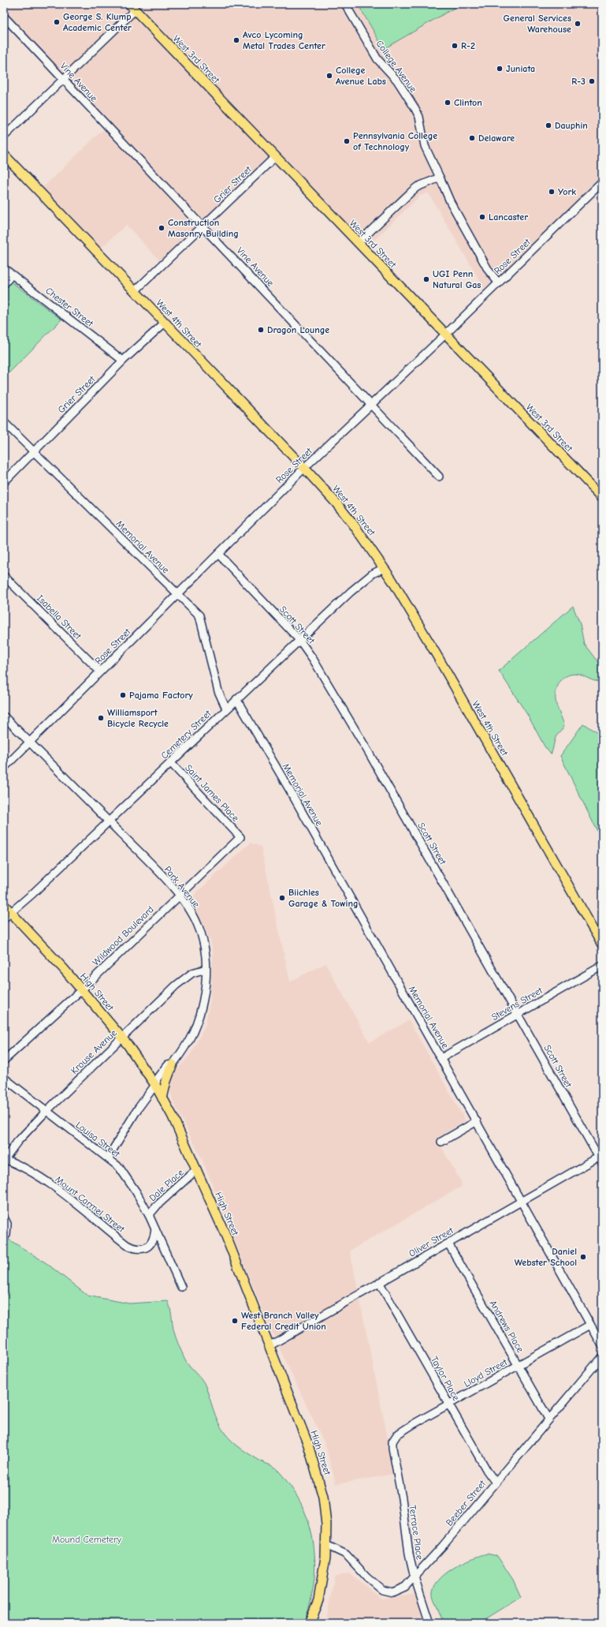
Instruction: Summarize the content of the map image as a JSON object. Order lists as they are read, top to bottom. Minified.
{"streets":{"main road":["West 3rd Street","West 4th Street","High Street"],"street":["College Avenue","Vine Avenue","Grier Street","Rose Street","Chester Street","Memorial Avenue","Isabella Street","Scott Street","Cemetery Street","Saint James Place","Park Avenue","Wildwood Boulevard","Stevens Street","Krouse Avenue","Louisa Street","Dale Place","Mount Carmel Street","Oliver Street","Andrews Place","Lloyd Street","Taylor Place","Beeber Street","Terrace Place"]},"crossings":[["West 3rd Street","Grier Street"],["West 3rd Street","Rose Street"],["College Avenue","Rose Street"],["Vine Avenue","Grier Street"],["Vine Avenue","Rose Street"],["Grier Street","Chester Street"],["Grier Street","West 4th Street"],["Grier Street","Memorial Avenue"],["Rose Street","West 4th Street"],["Rose Street","Memorial Avenue"],["Rose Street","Isabella Street"],["Rose Street","Scott Street"],["Rose Street","Park Avenue"],["West 4th Street","Cemetery Street"],["Memorial Avenue","Cemetery Street"],["Memorial Avenue","Stevens Street"],["Memorial Avenue","Oliver Street"],["Memorial Avenue","Lloyd Street"],["Scott Street","Cemetery Street"],["Scott Street","Stevens Street"],["Scott Street","Oliver Street"],["Cemetery Street","Saint James Place"],["Cemetery Street","Park Avenue"],["Cemetery Street","High Street"],["Saint James Place","Wildwood Boulevard"],["Park Avenue","Wildwood Boulevard"],["Park Avenue","High Street"],["Park Avenue","Krouse Avenue"],["Park Avenue","Louisa Street"],["Wildwood Boulevard","High Street"],["High Street","Krouse Avenue"],["High Street","Dale Place"],["High Street","Oliver Street"],["High Street","Beeber Street"],["Krouse Avenue","Louisa Street"],["Krouse Avenue","Mount Carmel Street"],["Louisa Street","Dale Place"],["Louisa Street","Mount Carmel Street"],["Oliver Street","Andrews Place"],["Oliver Street","Taylor Place"],["Andrews Place","Lloyd Street"],["Andrews Place","Beeber Street"],["Lloyd Street","Taylor Place"],["Lloyd Street","Terrace Place"],["Taylor Place","Beeber Street"],["Beeber Street","Terrace Place"]],"parks":["Mound Cemetery"],"places":["George S. Klump Academic Center","General Services Warehouse","Avco Lycoming Metal Trades Center","R-2","Juniata","College Avenue Labs","R-3","Clinton","Dauphin","Delaware","Pennsylvania College of Technology","York","Lancaster","Construction Masonry Building","UGI Penn Natural Gas","Dragon Lounge","Pajama Factory","Williamsport Bicycle Recycle","Biichles Garage & Towing","Daniel Webster School","West Branch Valley Federal Credit Union"]}
